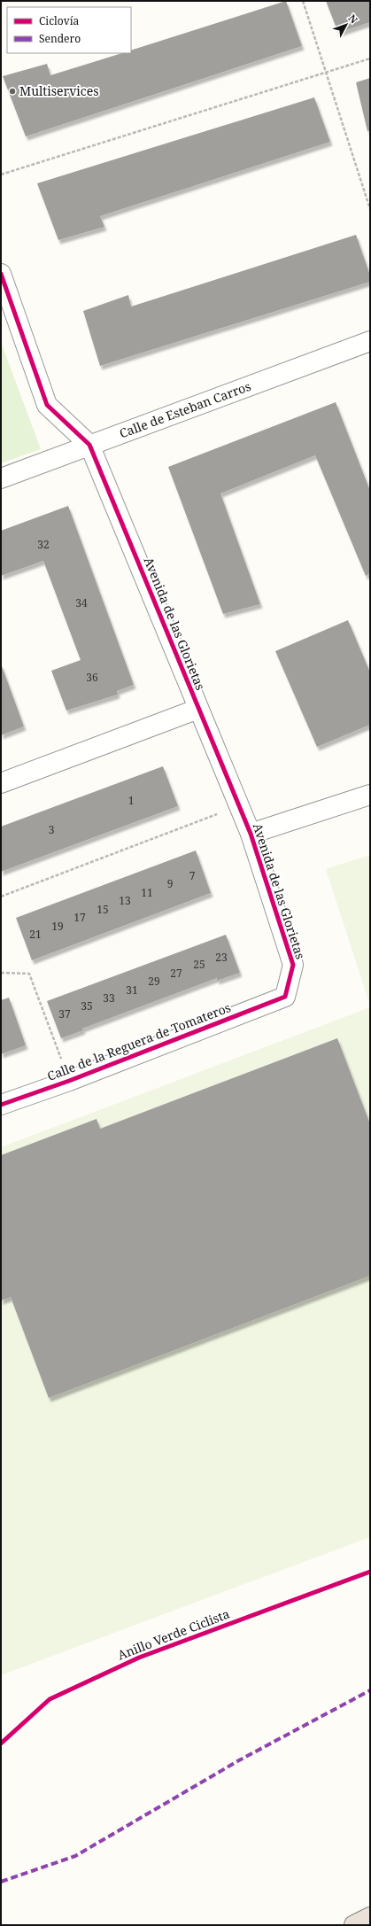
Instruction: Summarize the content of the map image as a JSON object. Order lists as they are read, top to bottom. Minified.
{"streets":{"street":["Calle de Esteban Carros","Avenida de las Glorietas","Calle de la Reguera de Tomateros"],"cycle path":["Anillo Verde Ciclista"]},"crossings":[["Calle de Esteban Carros","Avenida de las Glorietas"],["Avenida de las Glorietas","Calle de la Reguera de Tomateros"]],"places":["Multiservices"],"house_numbers":["32","34","36","1","3","7","9","11","13","15","17","19","21","23","25","27","29","31","33","35","37"],"legend":["Ciclovía","Sendero"],"north":"top right"}
